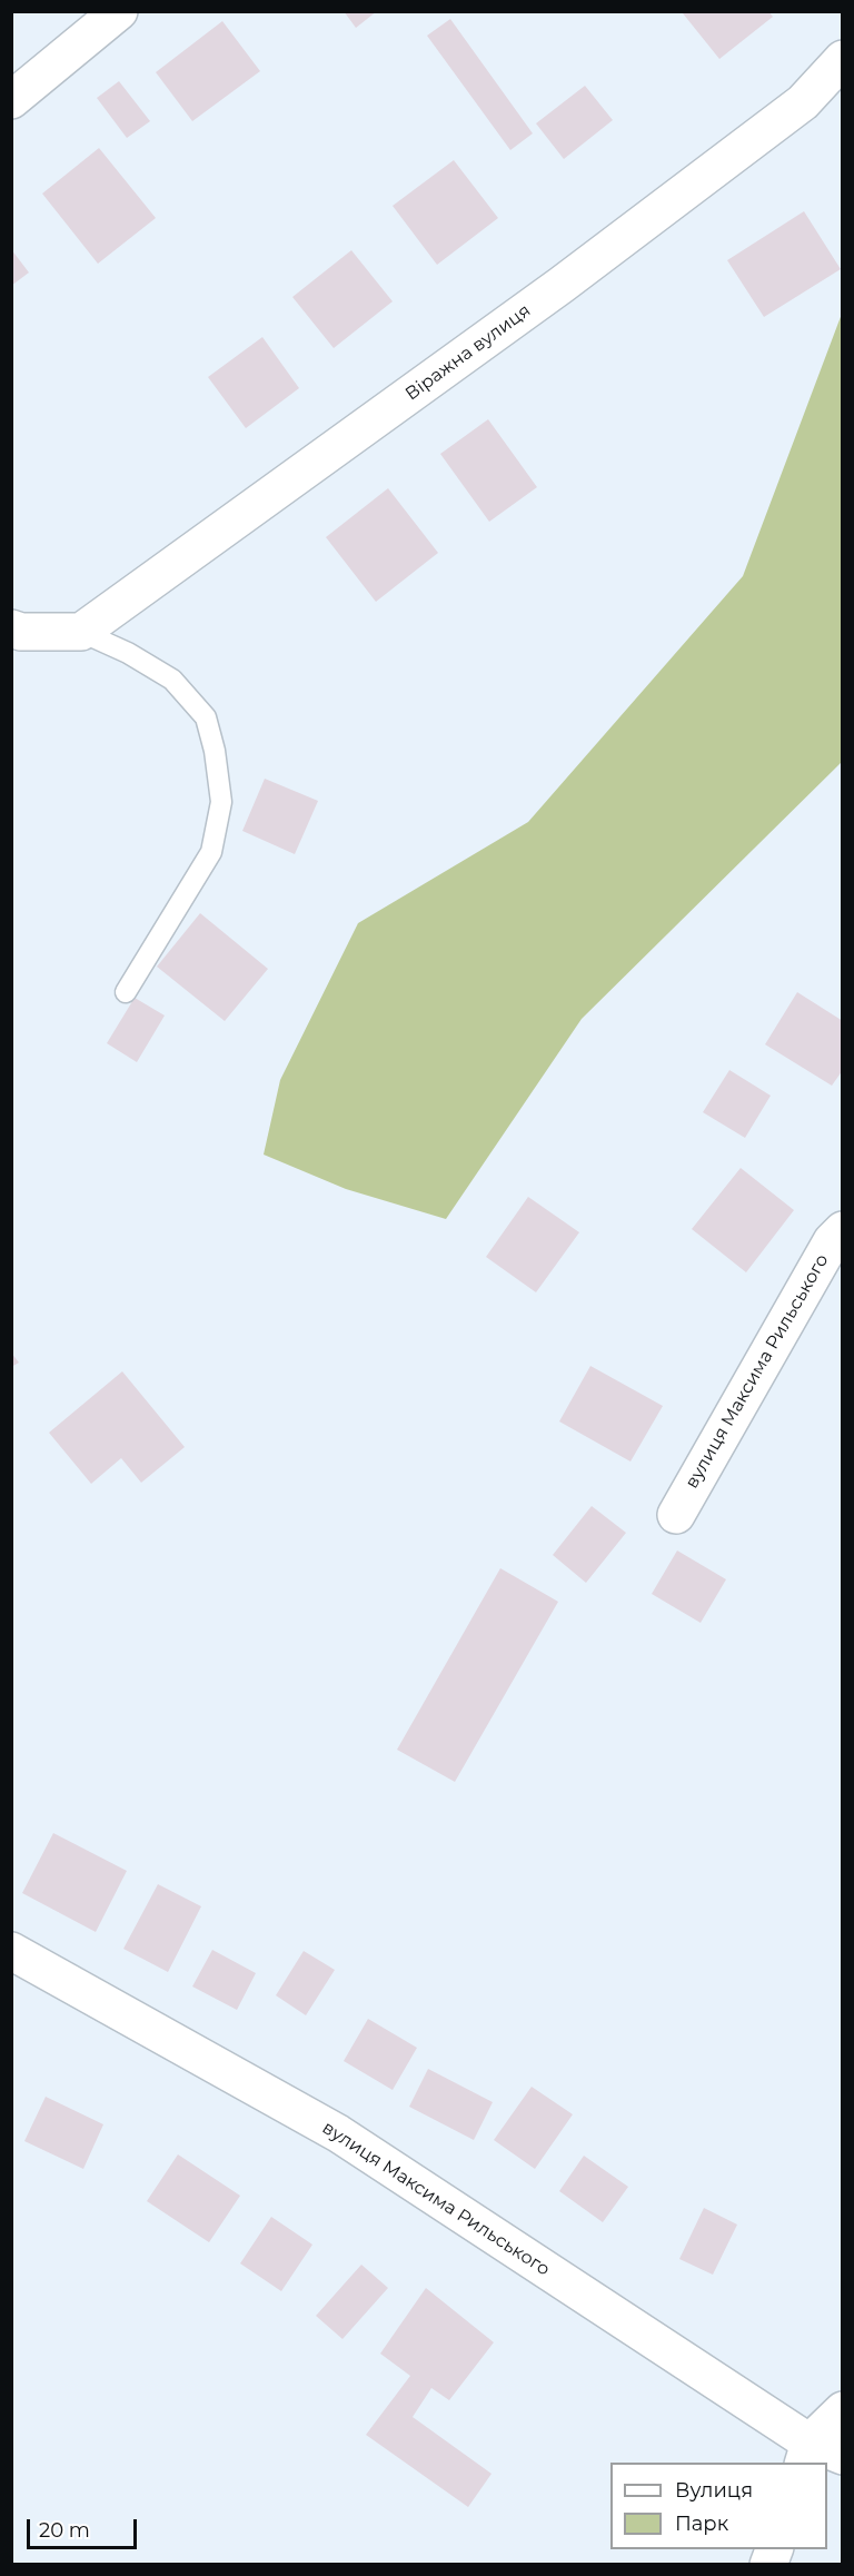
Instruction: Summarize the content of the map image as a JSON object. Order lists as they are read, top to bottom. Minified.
{"streets":{"street":["Віражна вулиця","вулиця Максима Рильського"]},"legend":["Вулиця","Парк"],"scale_bar":"20 m"}
